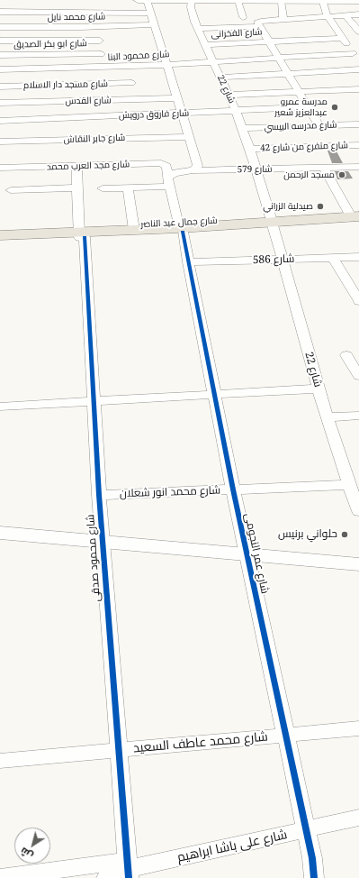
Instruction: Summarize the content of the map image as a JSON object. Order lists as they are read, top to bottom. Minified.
{"streets":{"main road":["شارع جمال عبد الناصر"],"street":["شارع محمد نايل","شارع الفخرانى","شارع ابو بكر الصديق","شارع محمود البنا","شارع مسجد دار الاسلام","شارع 22","شارع القدس","شارع فاروق درويش","شارع مدرسه البيسي","شارع جابر النقاش","شارع متفرع من شارع 42","شارع مجد العرب محمد","شارع 579","شارع 586","شارع محمد انور شعلان","شارع عمر النجومى","شارع محمود صدقى","شارع محمد عاطف السعيد","شارع على باشا ابراهيم"]},"crossings":[["شارع الفخرانى","شارع 22"],["شارع محمود البنا","شارع 22"],["شارع 22","شارع فاروق درويش"],["شارع 22","شارع مدرسه البيسي"],["شارع 22","شارع متفرع من شارع 42"],["شارع 22","شارع 579"],["شارع 22","شارع جمال عبد الناصر"],["شارع 22","شارع 586"],["شارع 22","شارع محمد انور شعلان"],["شارع مجد العرب محمد","شارع 579"],["شارع مجد العرب محمد","شارع عمر النجومى"],["شارع مجد العرب محمد","شارع محمود صدقى"],["شارع 579","شارع عمر النجومى"],["شارع جمال عبد الناصر","شارع عمر النجومى"],["شارع جمال عبد الناصر","شارع محمود صدقى"],["شارع 586","شارع عمر النجومى"],["شارع محمد انور شعلان","شارع عمر النجومى"],["شارع محمد انور شعلان","شارع محمود صدقى"],["شارع عمر النجومى","شارع محمد عاطف السعيد"],["شارع عمر النجومى","شارع على باشا ابراهيم"],["شارع محمود صدقى","شارع محمد عاطف السعيد"],["شارع محمود صدقى","شارع على باشا ابراهيم"]],"places":["مدرسة عمرو عبدالعزيز شعير","مسجد الرحمن","صيدلية الزراني","حلواني برنيس"],"north":"bottom left"}
